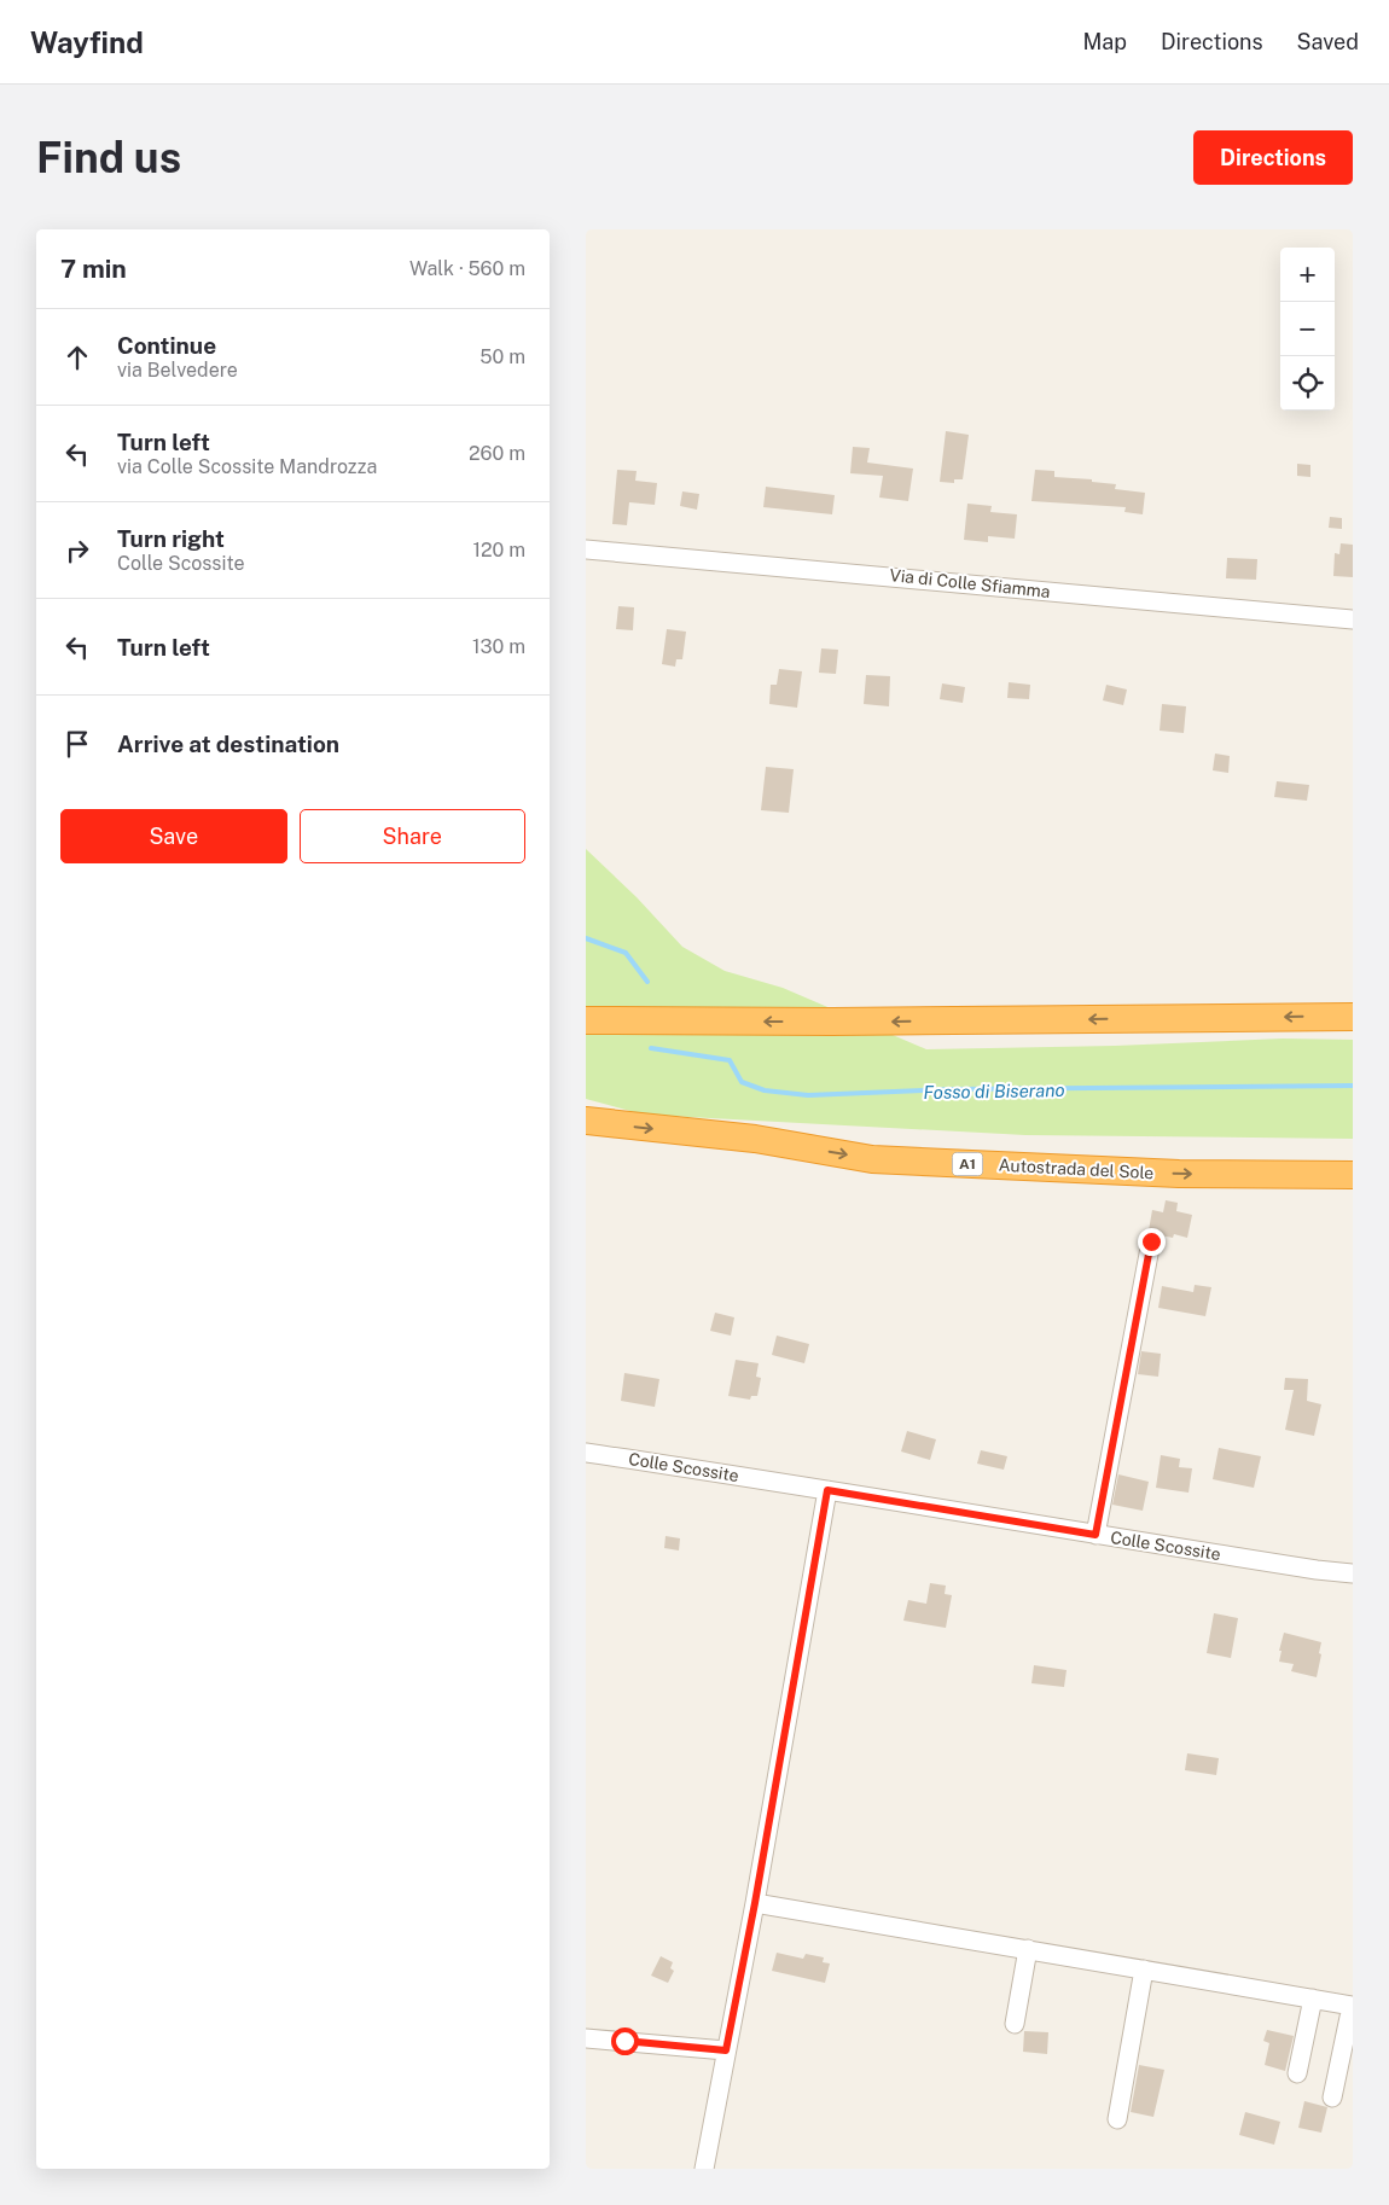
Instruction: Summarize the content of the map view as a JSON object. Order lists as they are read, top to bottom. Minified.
{"streets":{"highway":["A1","Autostrada del Sole"],"street":["Via di Colle Sfiamma","Colle Scossite"]},"water":["Fosso di Biserano"],"page":{"header":"Wayfind","nav":["Map","Directions","Saved"],"buttons":["Directions",["Save","Share"]],"title":"Find us","heading":["7 min","Walk · 560 m"],"map_buttons":["+","−"],"list":[["Continue","via Belvedere","50 m"],["Turn left","via Colle Scossite Mandrozza","260 m"],["Turn right","Colle Scossite","120 m"],["Turn left","130 m"],"Arrive at destination"]}}
